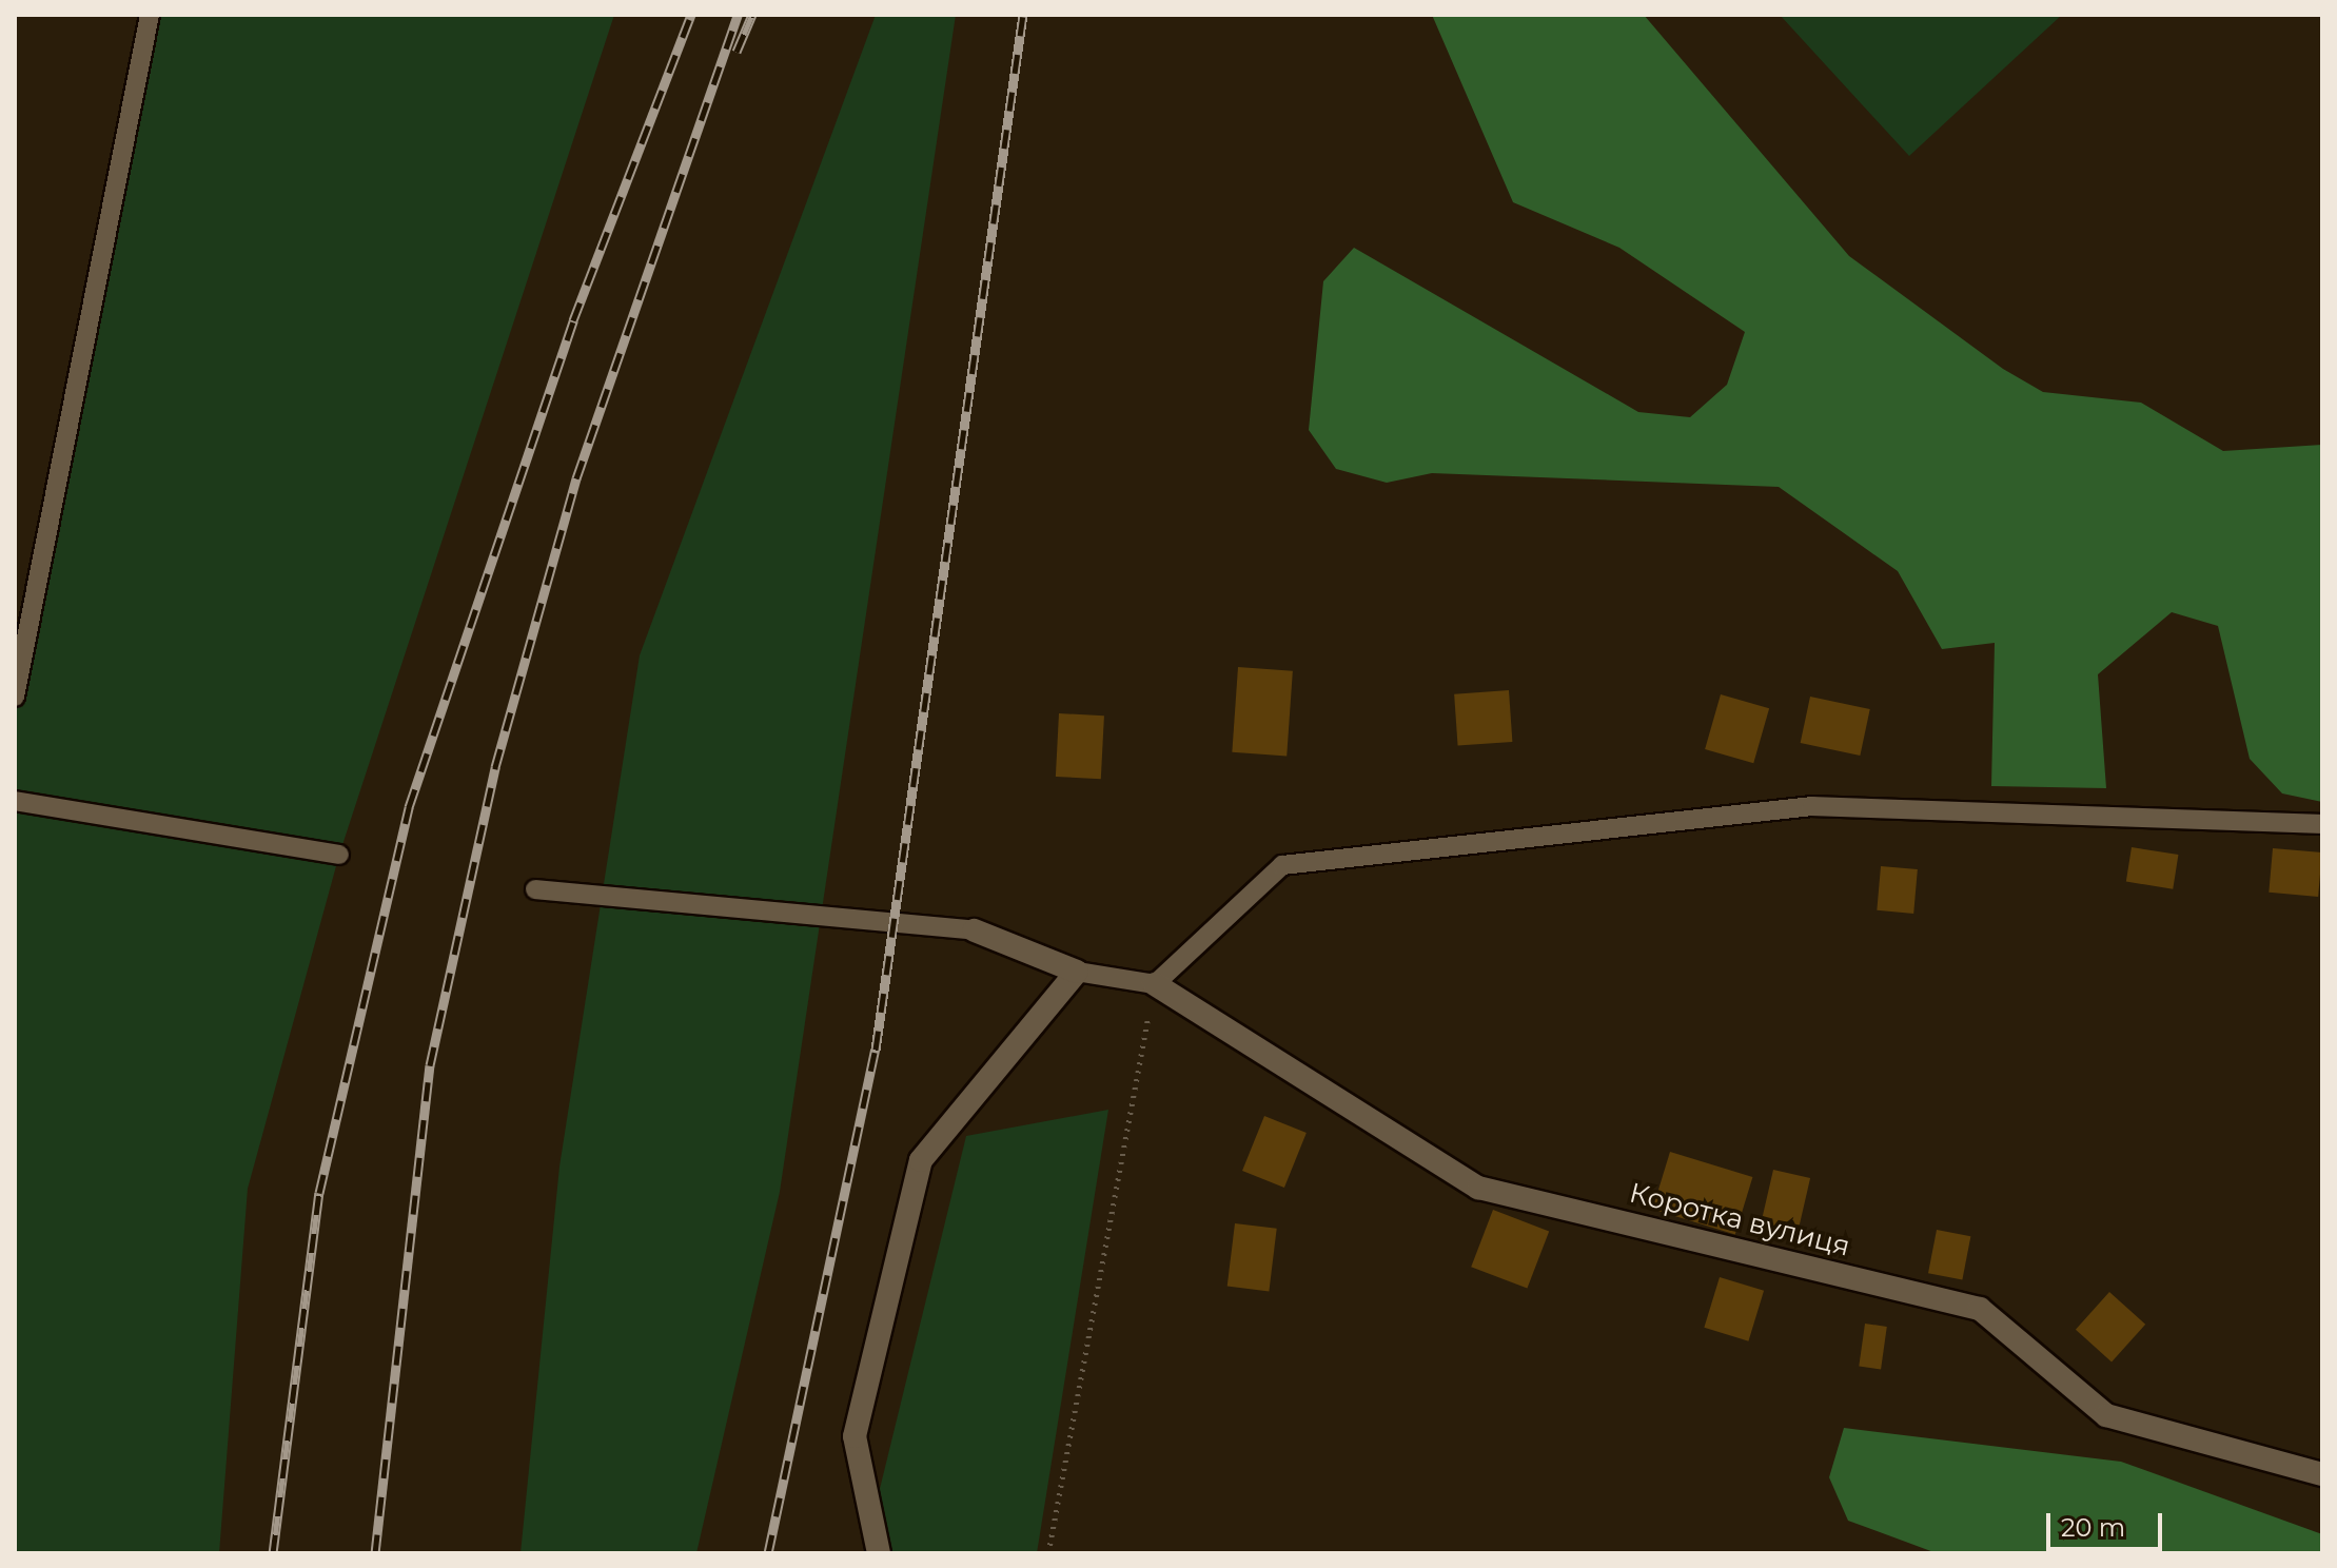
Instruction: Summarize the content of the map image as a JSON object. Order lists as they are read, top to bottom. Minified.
{"streets":{"street":["Коротка вулиця"]},"scale_bar":"20 m"}
